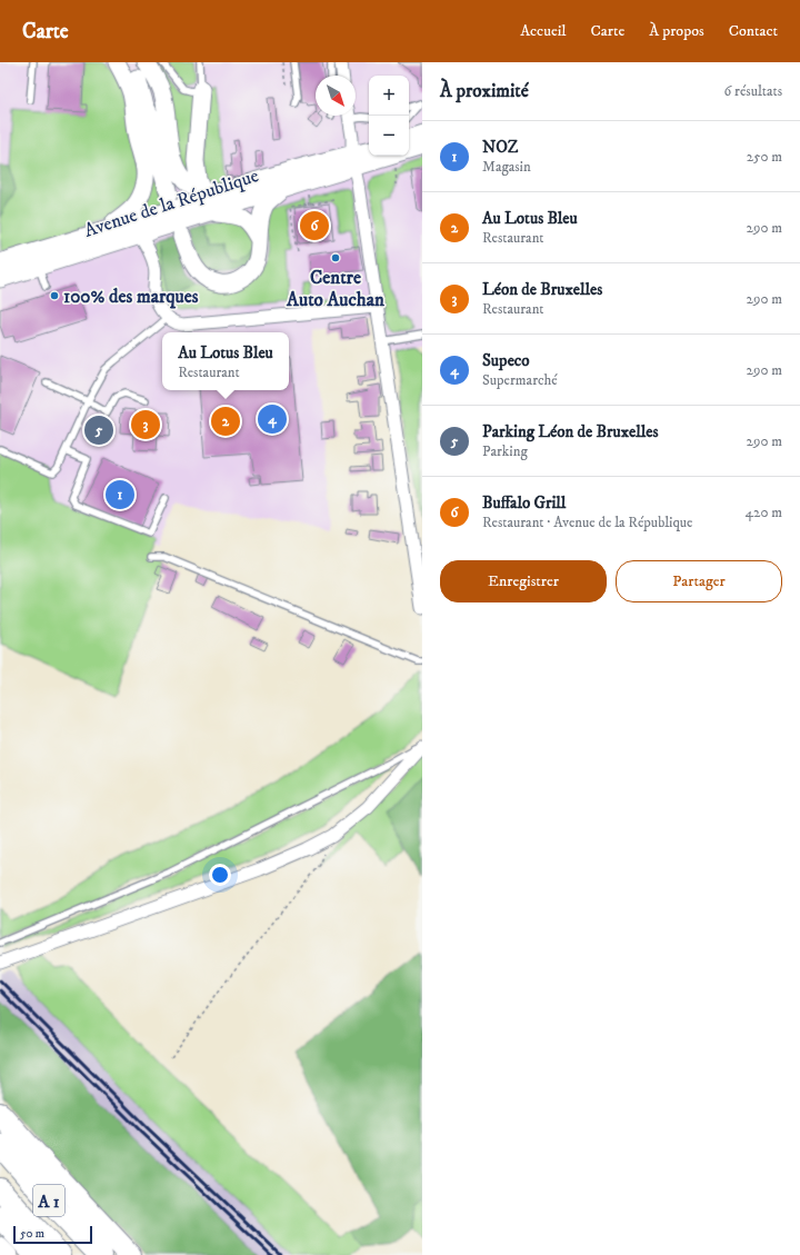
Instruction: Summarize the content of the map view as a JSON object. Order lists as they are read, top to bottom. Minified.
{"streets":{"highway":["A 1"],"main road":["Avenue de la République"]},"places":["Centre Auto Auchan","100% des marques"],"scale_bar":"50 m","north":"bottom right","page":{"header":"Carte","nav":["Accueil","Carte","À propos","Contact"],"heading":["À proximité","6 résultats"],"map_buttons":["+","−"],"list":[{"mark":"1","name":"NOZ","note":"Magasin","value":"250 m"},{"mark":"2","name":"Au Lotus Bleu","note":"Restaurant","value":"290 m"},{"mark":"3","name":"Léon de Bruxelles","note":"Restaurant","value":"290 m"},{"mark":"4","name":"Supeco","note":"Supermarché","value":"290 m"},{"mark":"5","name":"Parking Léon de Bruxelles","note":"Parking","value":"290 m"},{"mark":"6","name":"Buffalo Grill","note":"Restaurant · Avenue de la République","value":"420 m"}],"pins":["6","4","2","3","5","1"],"popup":["Au Lotus Bleu","Restaurant"],"buttons":["Enregistrer","Partager"],"scale":"50 m"}}
